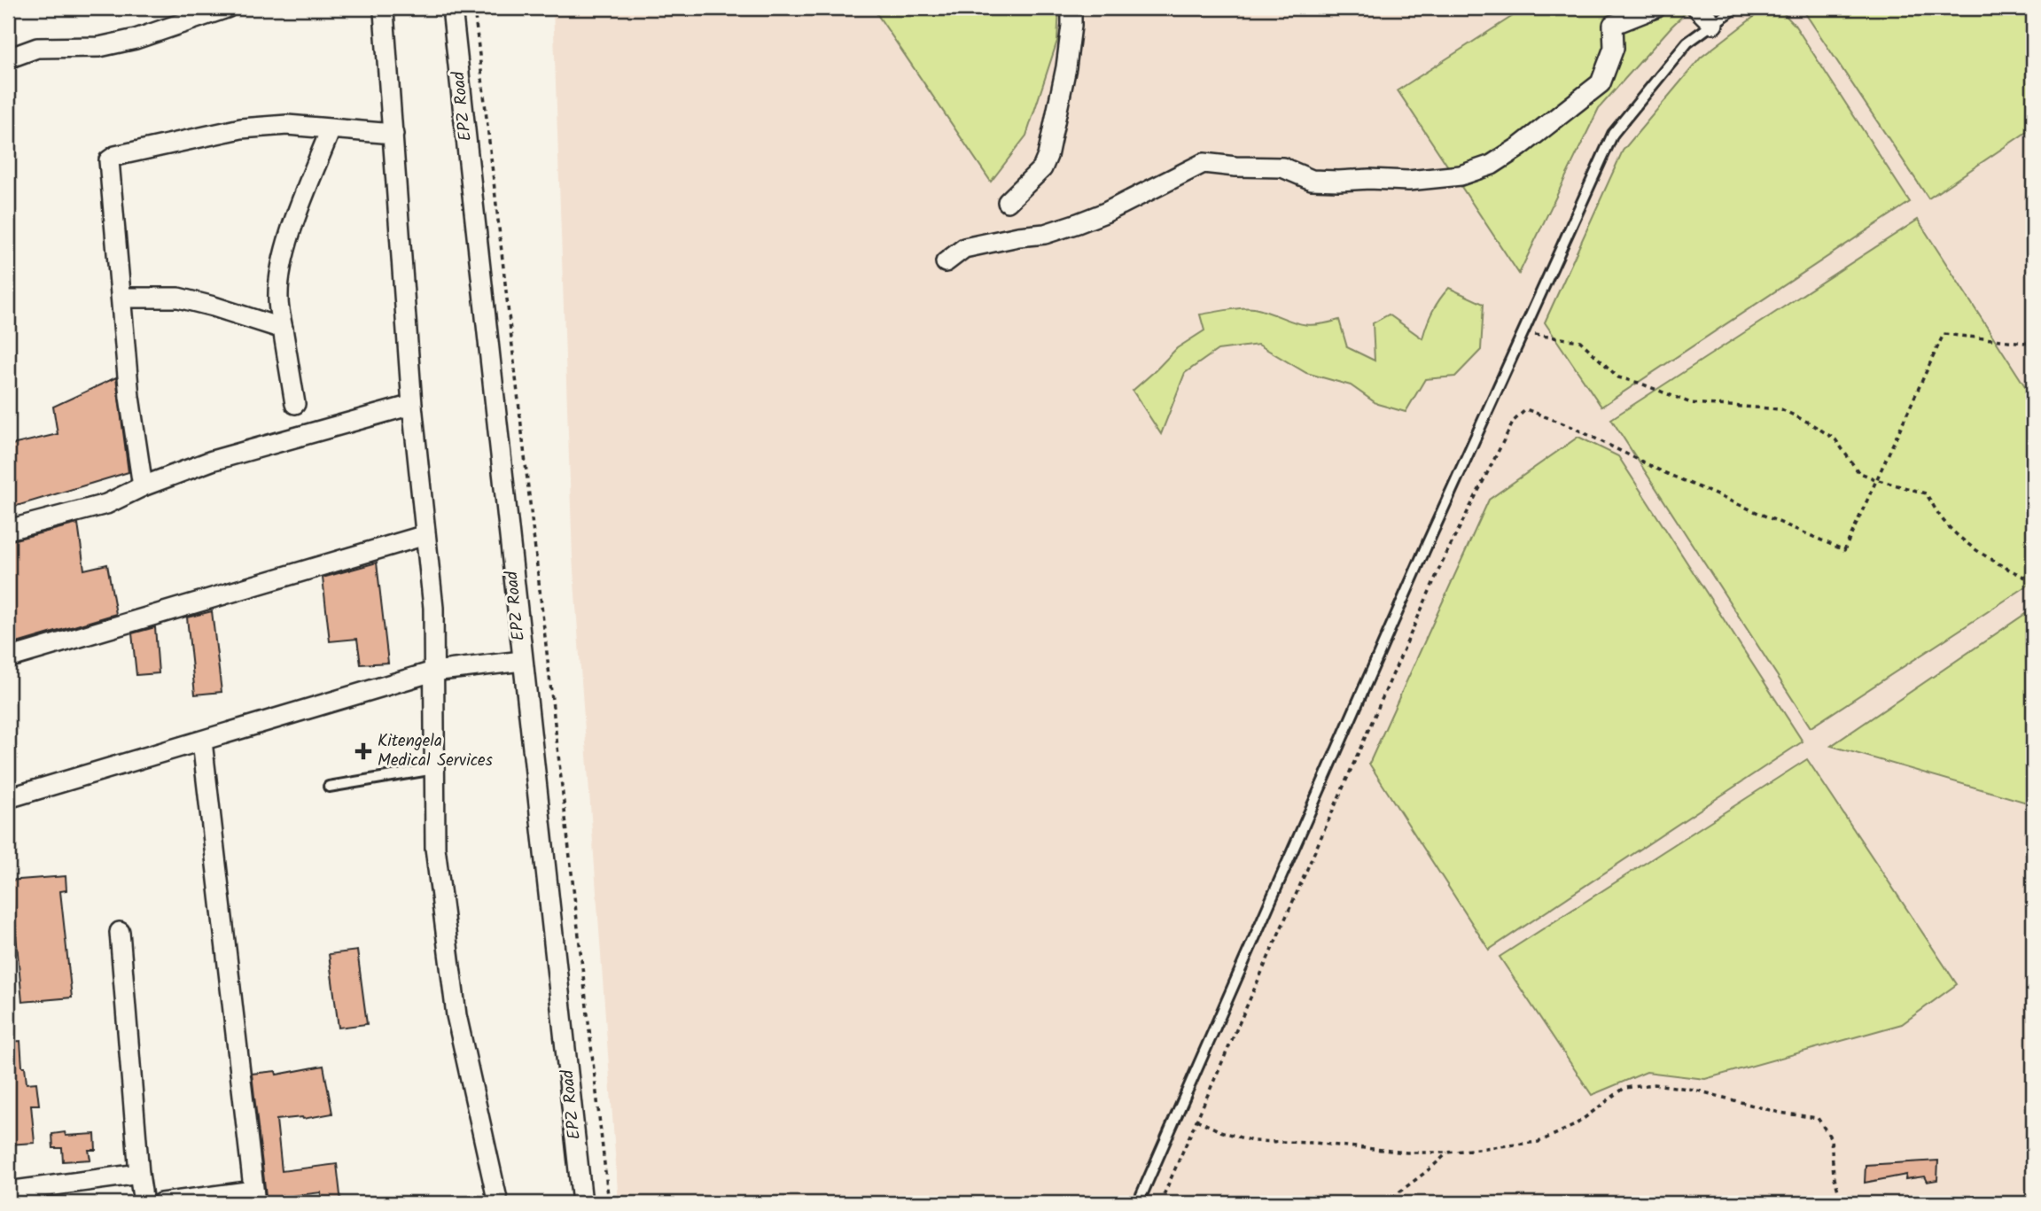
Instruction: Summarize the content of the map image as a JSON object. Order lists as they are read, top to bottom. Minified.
{"streets":{"street":["EPZ Road"]},"places":{"health":["Kitengela Medical Services"]}}
